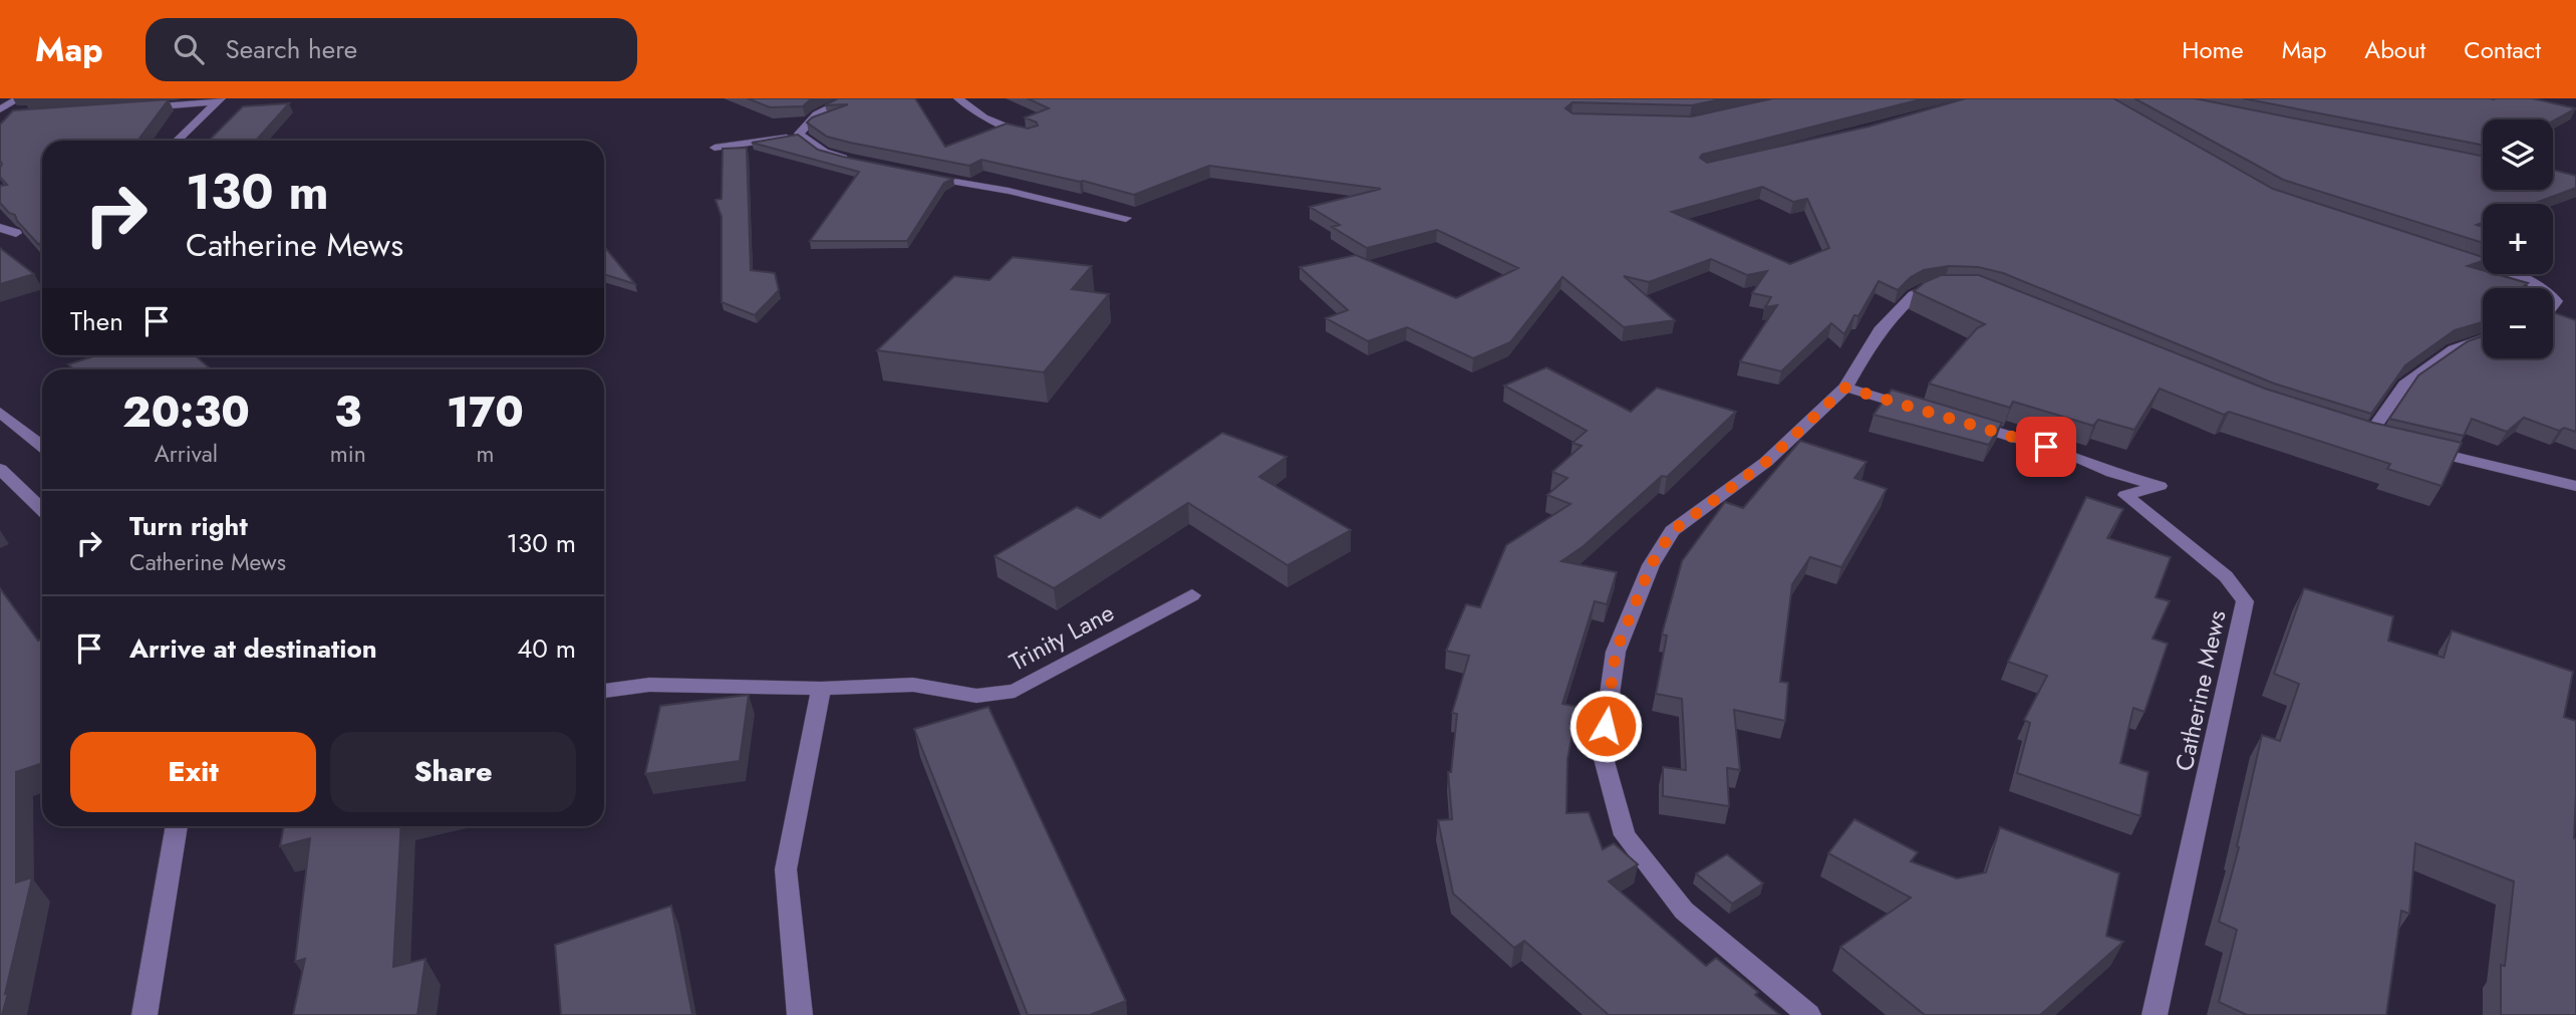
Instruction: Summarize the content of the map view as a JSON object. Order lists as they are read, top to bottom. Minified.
{"streets":{"street":["Trinity Lane","Catherine Mews"]},"page":{"header":"Map","search":"Search here","nav":["Home","Map","About","Contact"],"map_buttons":["+","−"],"turn":["130 m","Catherine Mews"],"then":"Then","eta":["20:30","Arrival","3","min","170","m"],"list":[{"name":"Turn right","note":"Catherine Mews","value":"130 m"},{"name":"Arrive at destination","value":"40 m"}],"buttons":["Exit","Share"]}}
